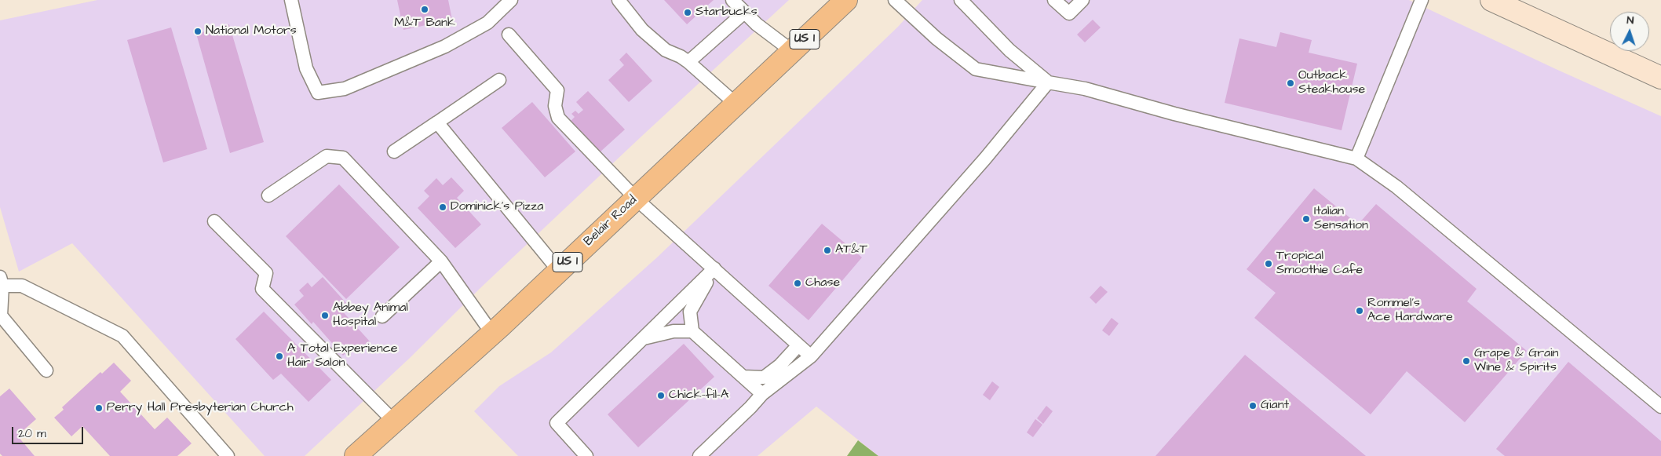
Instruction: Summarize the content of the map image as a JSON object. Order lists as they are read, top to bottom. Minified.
{"streets":{"highway":["US 1","Belair Road"]},"places":["M&T Bank","Starbucks","National Motors","Outback Steakhouse","Dominick's Pizza","Italian Sensation","AT&T","Tropical Smoothie Cafe","Chase","Rommel’s Ace Hardware","Abbey Animal Hospital","A Total Experience Hair Salon","Grape & Grain Wine & Spirits","Chick-fil-A","Giant","Perry Hall Presbyterian Church"],"scale_bar":"20 m","north":"top"}
